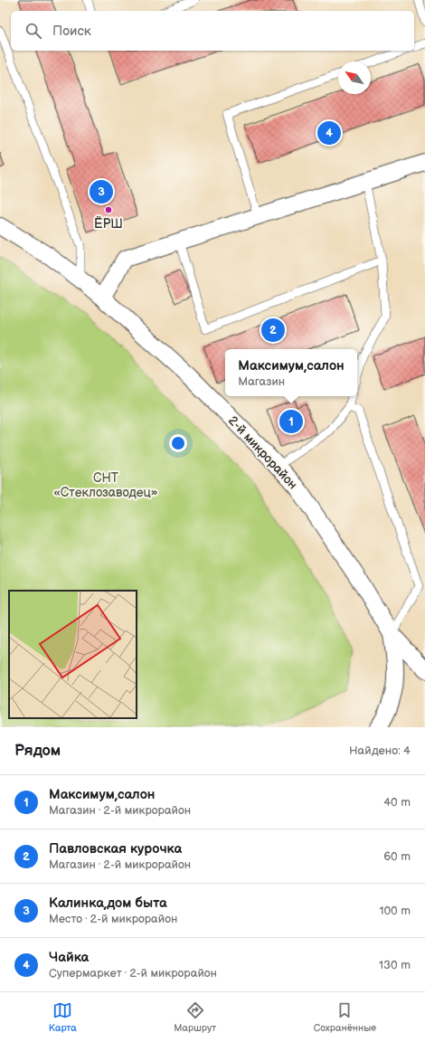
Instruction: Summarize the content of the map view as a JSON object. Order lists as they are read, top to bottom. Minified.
{"streets":{"street":["2-й микрорайон"]},"parks":["СНТ «Стеклозаводец»"],"places":["ЁРШ"],"north":"top left","page":{"search":"Поиск","pins":["4","3","2","1"],"popup":["Максимум,салон","Магазин"],"heading":["Рядом","Найдено: 4"],"list":[{"mark":"1","name":"Максимум,салон","note":"Магазин · 2-й микрорайон","value":"40 m"},{"mark":"2","name":"Павловская курочка","note":"Магазин · 2-й микрорайон","value":"60 m"},{"mark":"3","name":"Калинка,дом быта","note":"Место · 2-й микрорайон","value":"100 m"},{"mark":"4","name":"Чайка","note":"Супермаркет · 2-й микрорайон","value":"130 m"}],"nav":["Карта","Маршрут","Сохранённые"]}}
